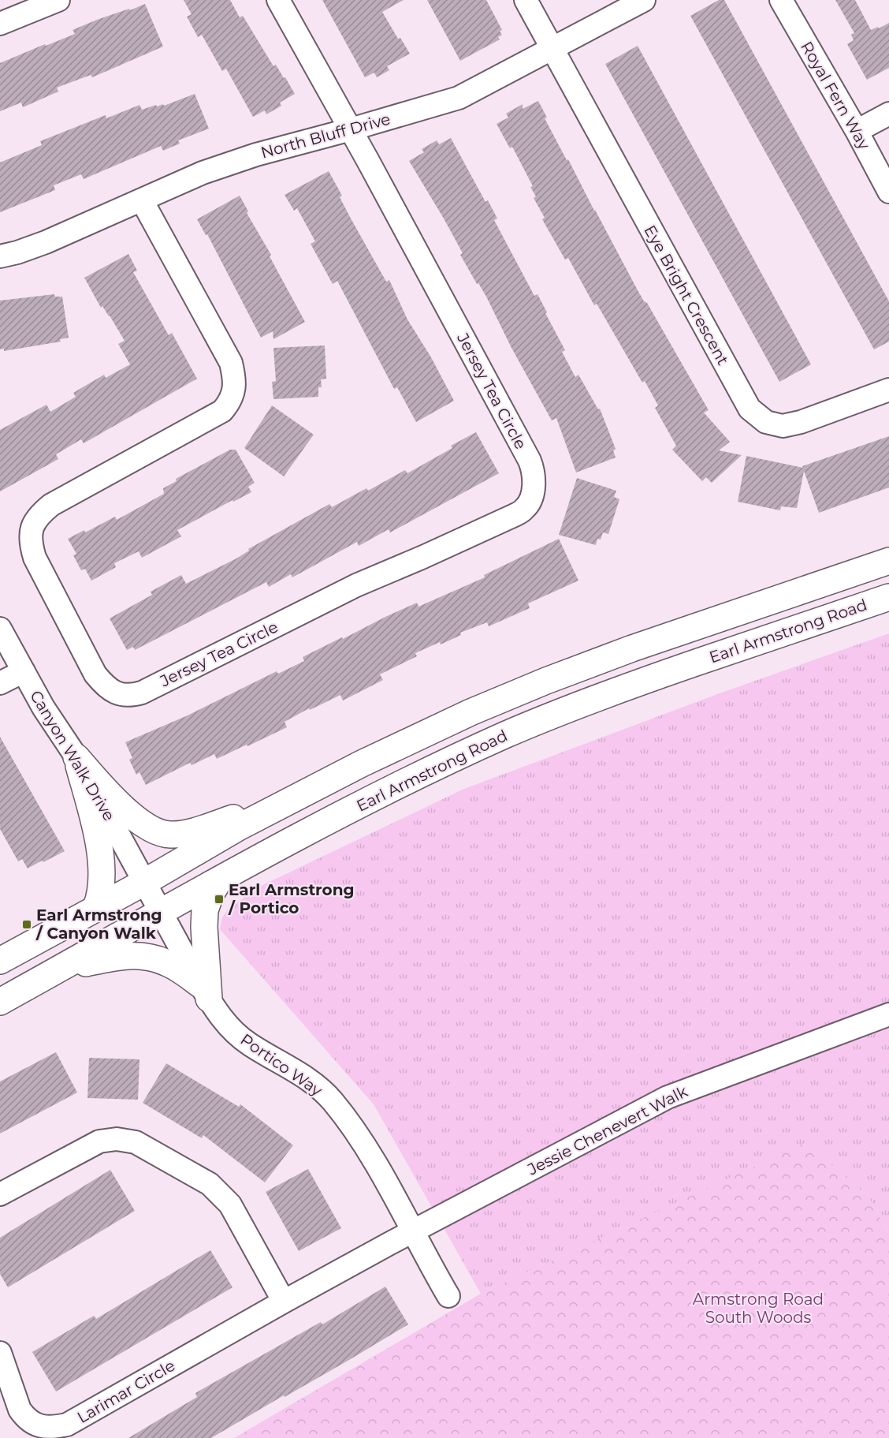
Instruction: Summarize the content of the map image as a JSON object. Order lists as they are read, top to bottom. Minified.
{"streets":{"main road":["Earl Armstrong Road"],"street":["Royal Fern Way","North Bluff Drive","Eye Bright Crescent","Jersey Tea Circle","Canyon Walk Drive","Portico Way","Jessie Chenevert Walk","Larimar Circle"]},"crossings":[["North Bluff Drive","Eye Bright Crescent"],["North Bluff Drive","Jersey Tea Circle"],["Earl Armstrong Road","Portico Way"],["Canyon Walk Drive","Portico Way"],["Portico Way","Jessie Chenevert Walk"],["Portico Way","Larimar Circle"],["Jessie Chenevert Walk","Larimar Circle"]],"parks":["Armstrong Road South Woods"],"places":{"transit":["Earl Armstrong / Portico","Earl Armstrong / Canyon Walk"]}}
